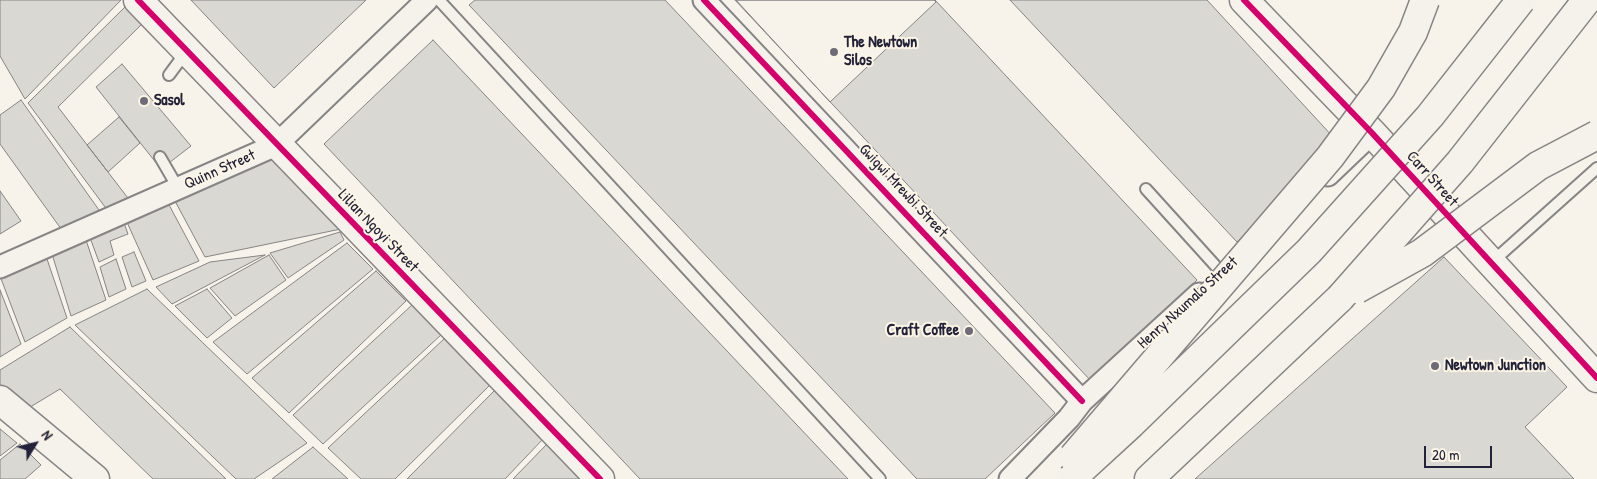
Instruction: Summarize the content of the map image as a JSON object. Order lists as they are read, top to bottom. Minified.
{"streets":{"main road":["Carr Street","Lilian Ngoyi Street"],"street":["Quinn Street","Gwigwi Mrewbi Street","Henry Nxumalo Street"]},"crossings":[["Quinn Street","Lilian Ngoyi Street"],["Carr Street","Henry Nxumalo Street"],["Gwigwi Mrewbi Street","Henry Nxumalo Street"]],"places":["The Newtown Silos","Sasol","Craft Coffee","Newtown Junction"],"scale_bar":"20 m","north":"top right"}
